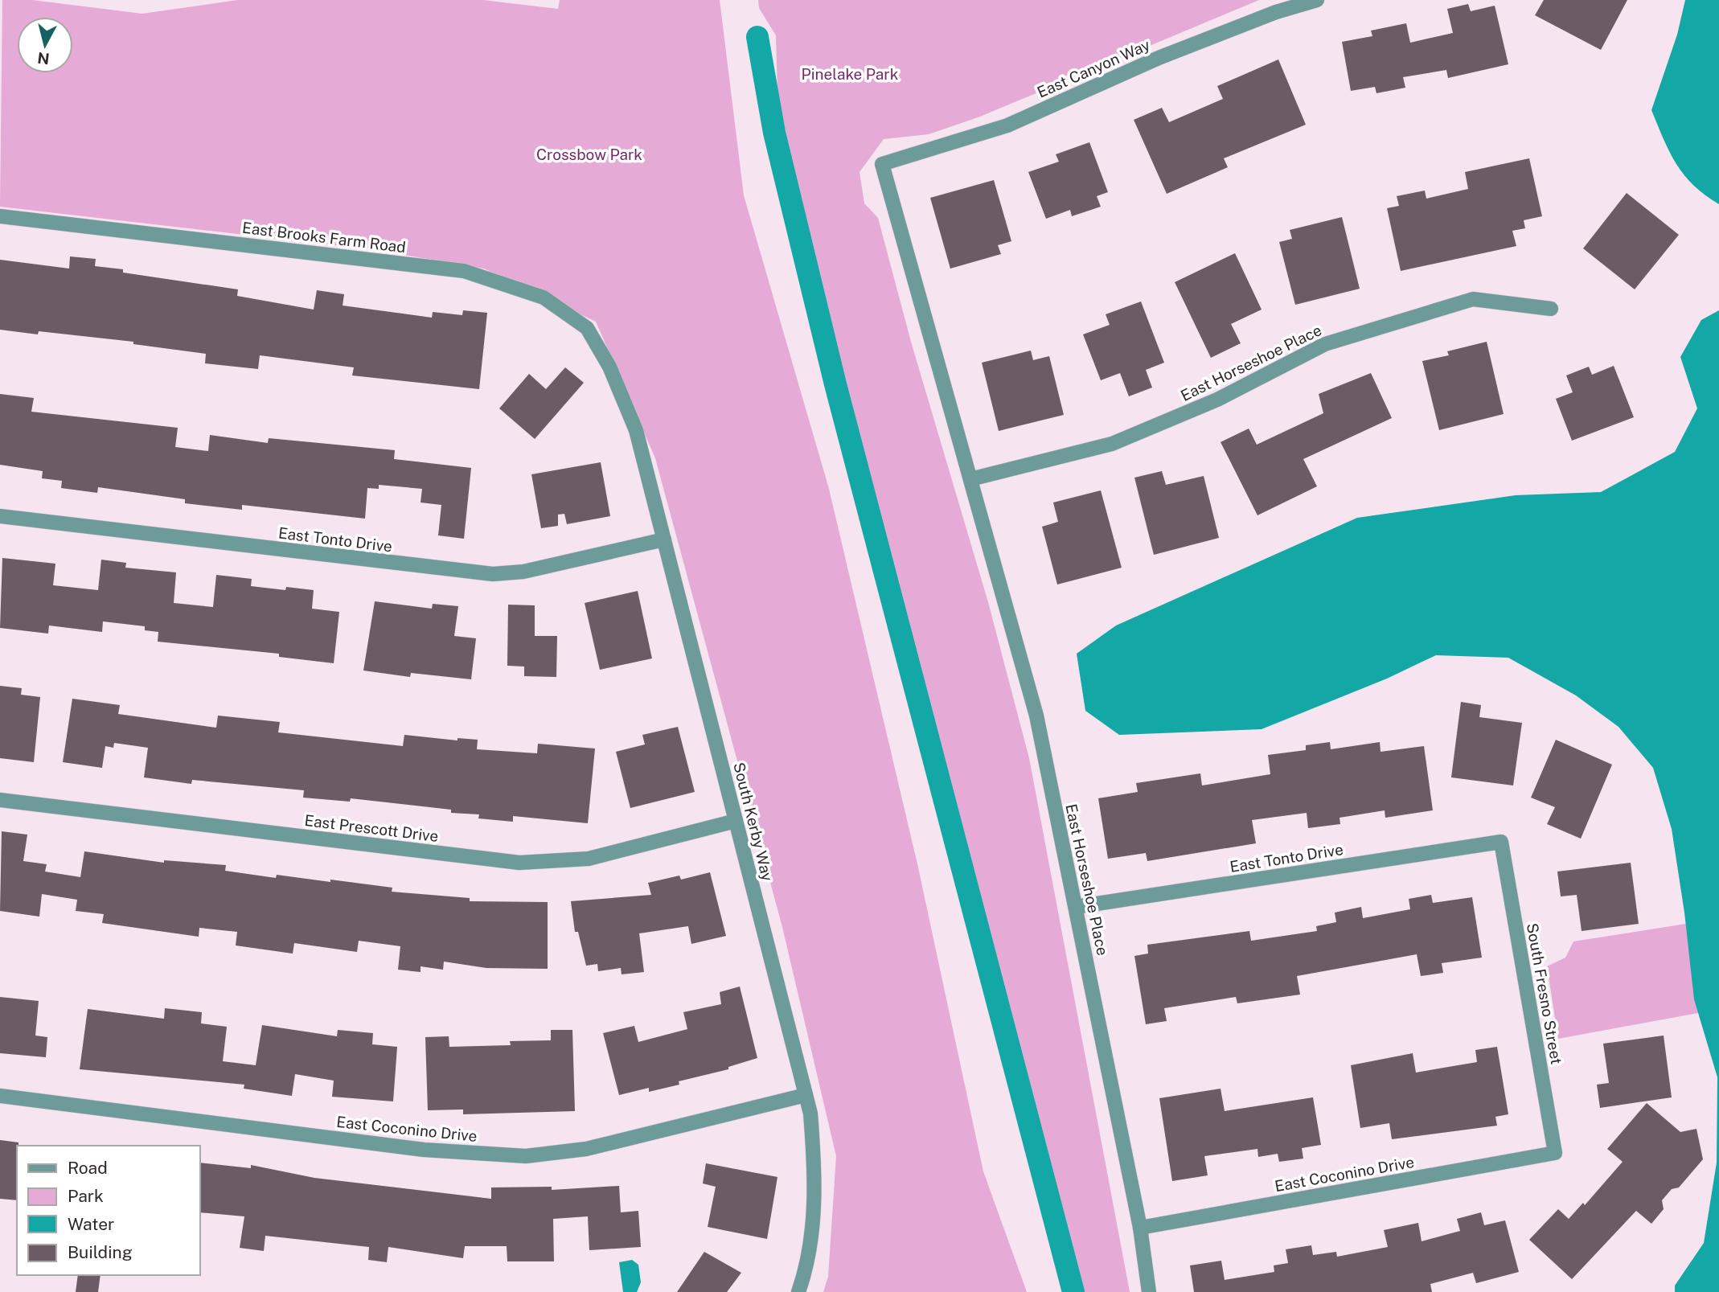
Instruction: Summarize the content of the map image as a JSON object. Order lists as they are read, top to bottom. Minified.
{"streets":{"street":["East Canyon Way","East Brooks Farm Road","East Horseshoe Place","East Tonto Drive","South Kerby Way","East Prescott Drive","South Fresno Street","East Coconino Drive"]},"crossings":[["East Canyon Way","East Horseshoe Place"],["East Brooks Farm Road","South Kerby Way"],["East Horseshoe Place","East Tonto Drive"],["East Horseshoe Place","East Coconino Drive"],["East Tonto Drive","South Kerby Way"],["East Tonto Drive","South Fresno Street"],["South Kerby Way","East Prescott Drive"],["South Kerby Way","East Coconino Drive"],["South Fresno Street","East Coconino Drive"]],"parks":["Pinelake Park","Crossbow Park"],"legend":["Road","Park","Water","Building"],"north":"bottom"}
